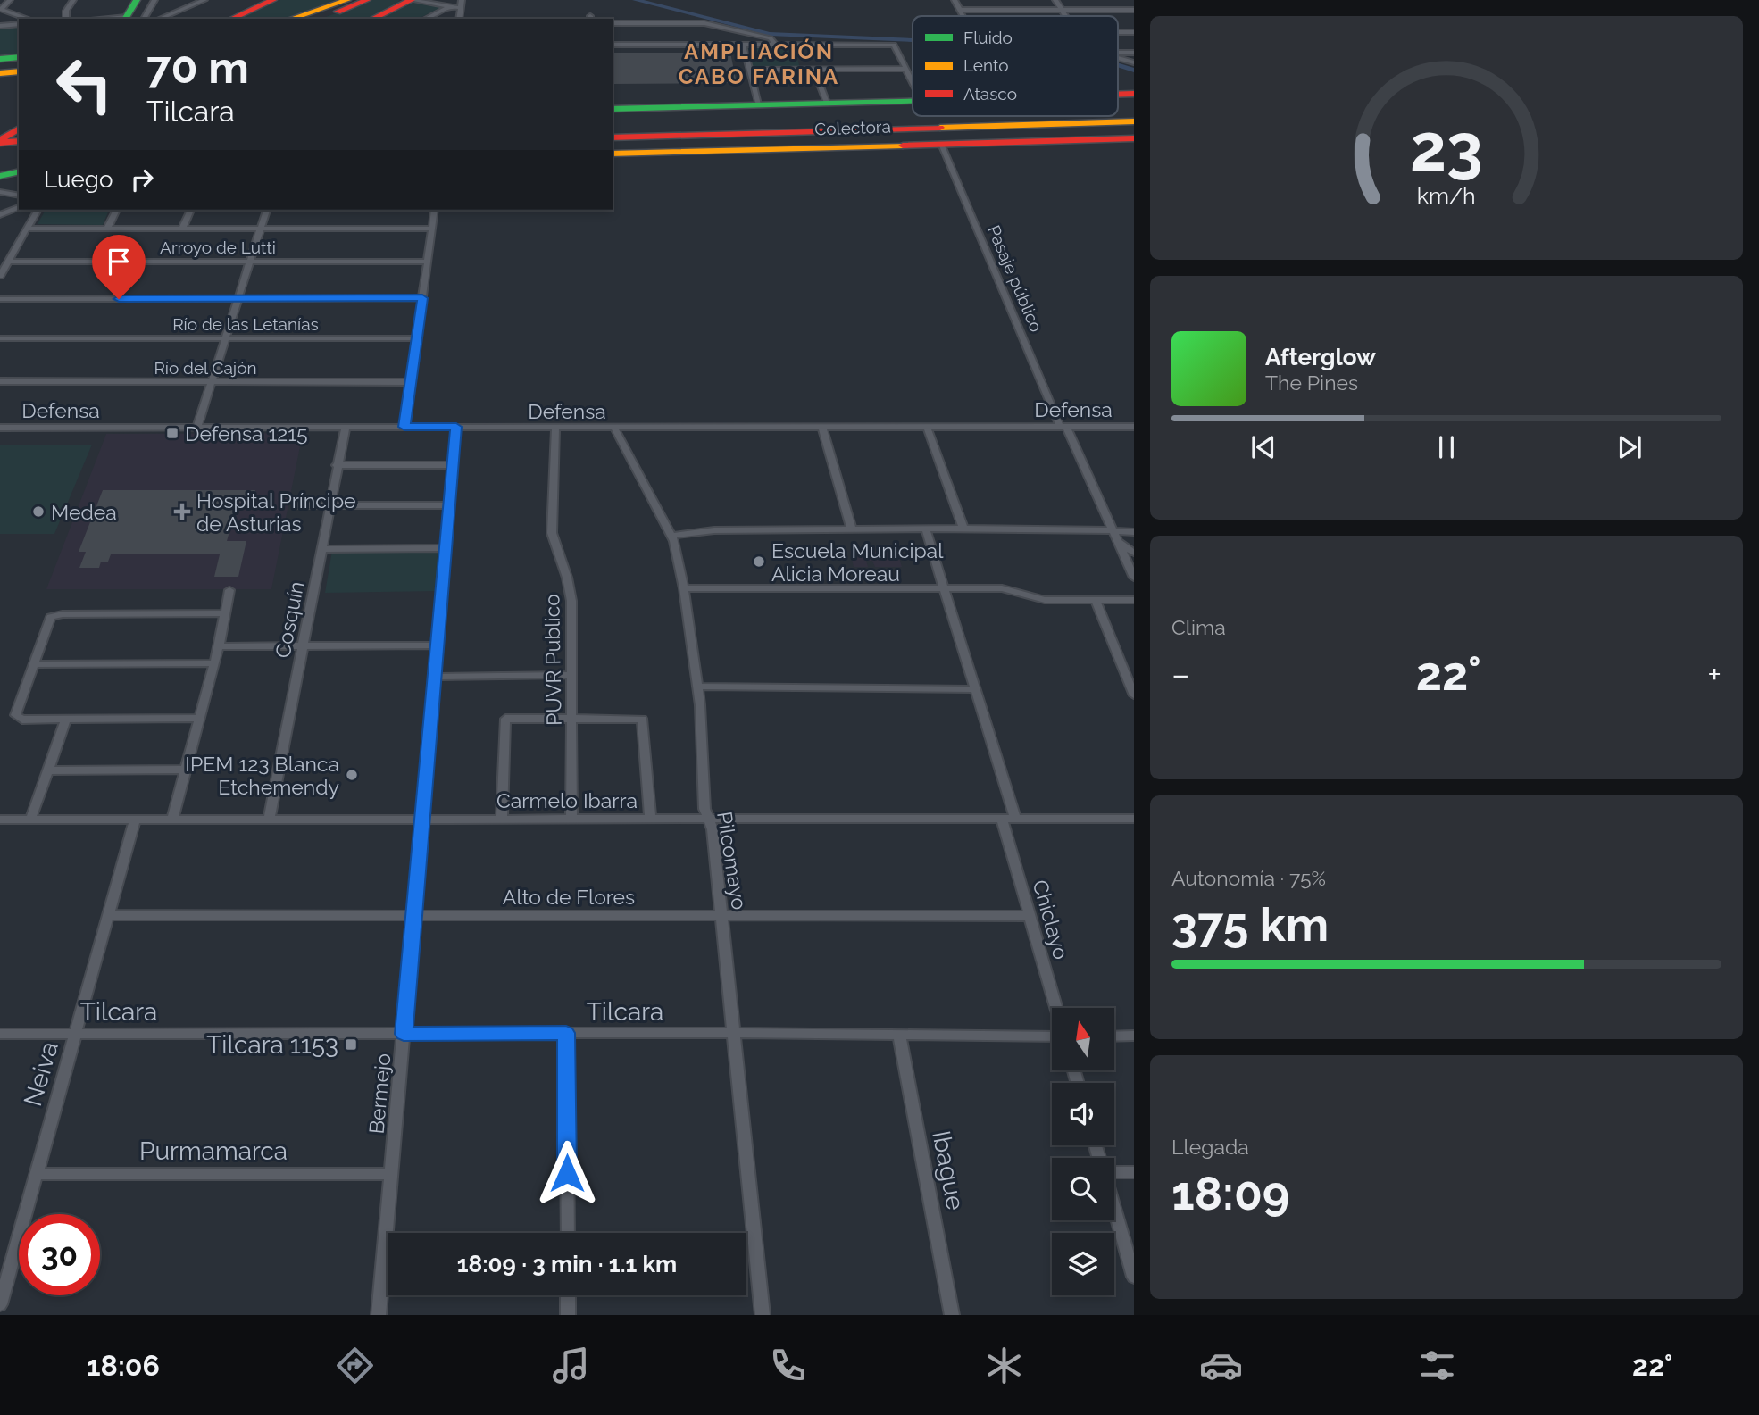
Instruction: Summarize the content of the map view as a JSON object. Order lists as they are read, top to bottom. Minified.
{"streets":{"main road":["Colectora"],"street":["Arroyo de Lutti","Pasaje público","Río de las Letanías","Río del Cajón","Defensa","Cosquín","PUVR Publico","Carmelo Ibarra","Pilcomayo","Alto de Flores","Chiclayo","Tilcara","Neiva","Bermejo","Purmamarca","Ibague"]},"crossings":[["Colectora","Pasaje público"],["Pasaje público","Defensa"],["Defensa","Cosquín"],["Defensa","PUVR Publico"],["Defensa","Pilcomayo"],["Defensa","Bermejo"],["Cosquín","Carmelo Ibarra"],["PUVR Publico","Carmelo Ibarra"],["Carmelo Ibarra","Pilcomayo"],["Carmelo Ibarra","Chiclayo"],["Carmelo Ibarra","Neiva"],["Carmelo Ibarra","Bermejo"],["Pilcomayo","Alto de Flores"],["Pilcomayo","Tilcara"],["Alto de Flores","Chiclayo"],["Alto de Flores","Neiva"],["Alto de Flores","Bermejo"],["Tilcara","Neiva"],["Tilcara","Bermejo"],["Tilcara","Ibague"],["Neiva","Purmamarca"],["Bermejo","Purmamarca"]],"districts":["AMPLIACIÓN CABO FARINA"],"places":{"transit":["Defensa 1215","Tilcara 1153"],"other":["Medea","Escuela Municipal Alicia Moreau","IPEM 123 Blanca Etchemendy"],"health":["Hospital Príncipe de Asturias"]},"legend":["Fluido","Lento","Atasco"],"north":"top","page":{"turn":["70 m","Tilcara"],"then":"Luego","song":["Afterglow","The Pines"],"tile":["Clima",["Autonomía · 75%","375 km"],["Llegada","18:09"]],"heat":["−","22°","+"],"limit":"30","trip":"18:09 · 3 min · 1.1 km","tabs":["18:06","22°"],"gauge":["23","km/h"]}}
